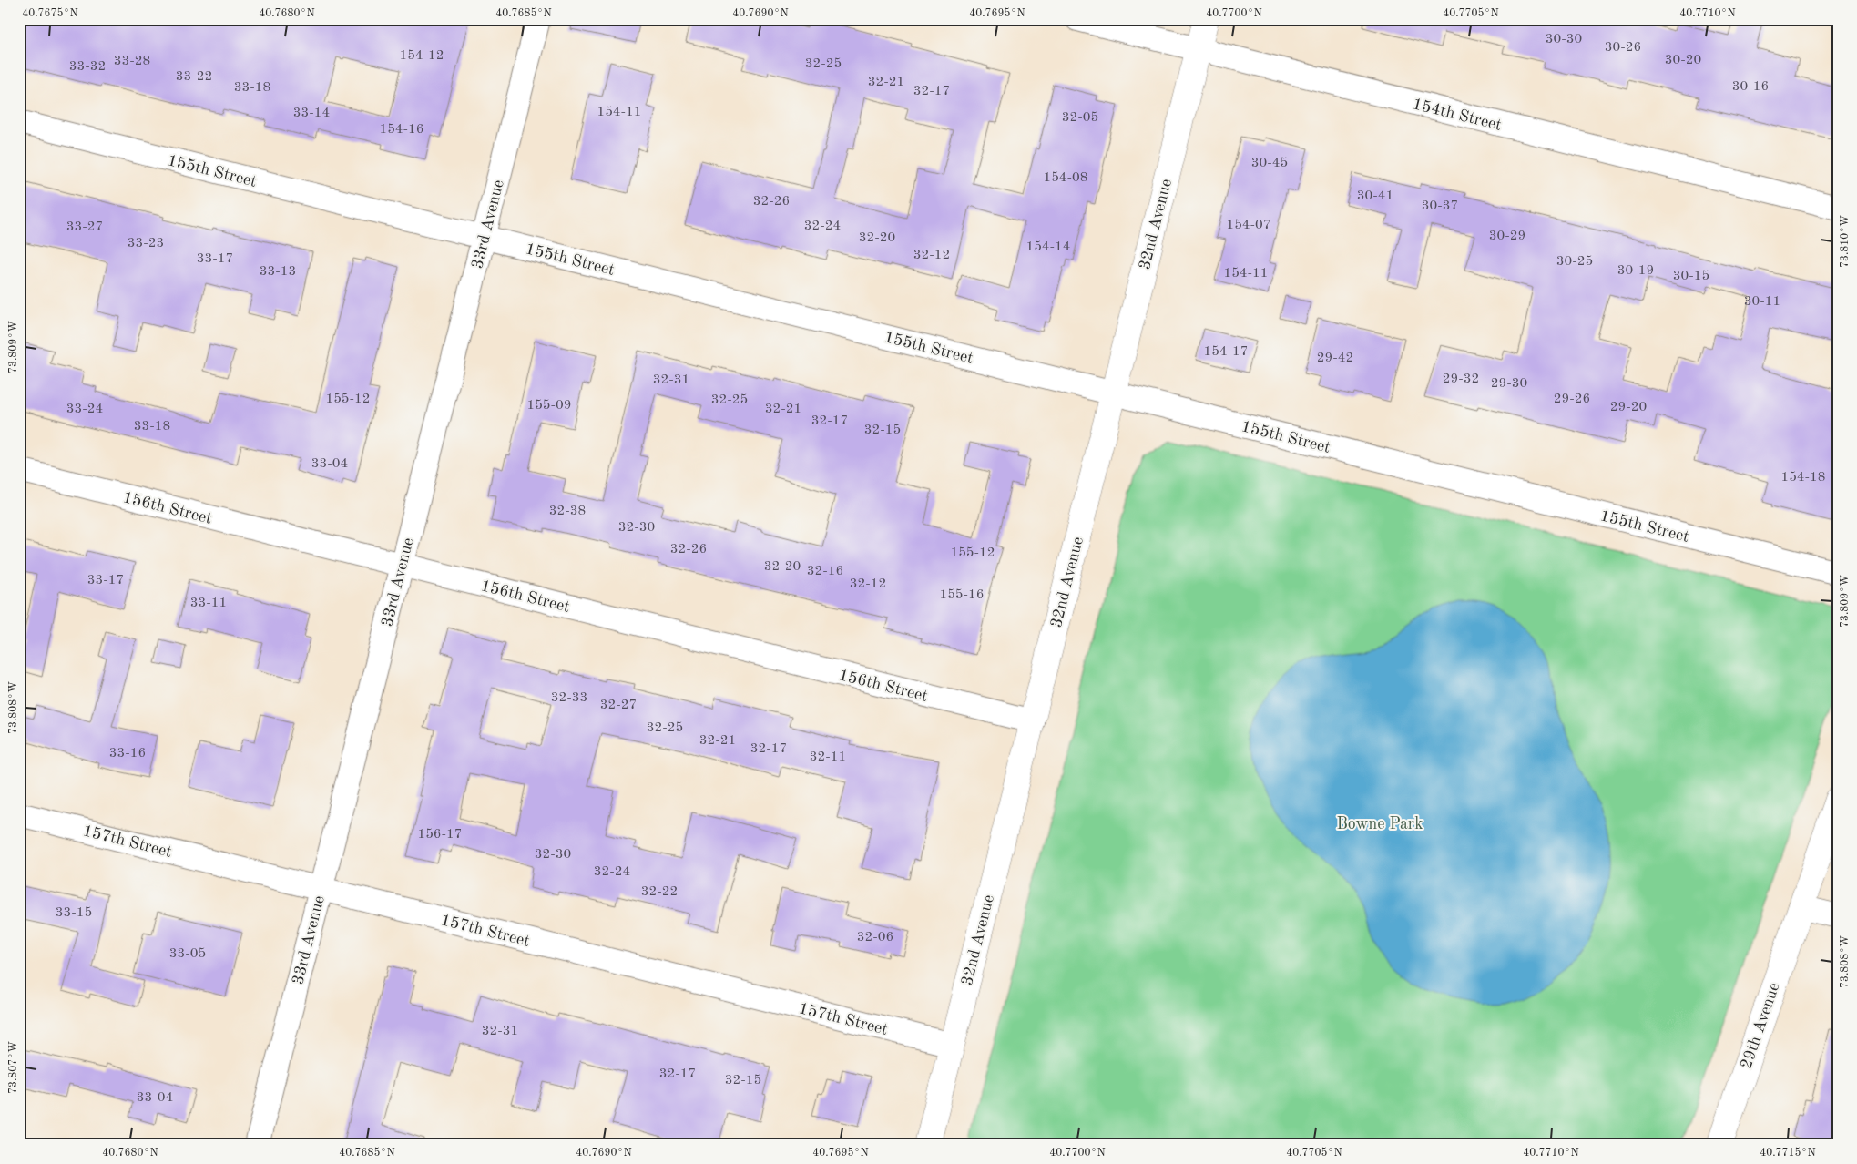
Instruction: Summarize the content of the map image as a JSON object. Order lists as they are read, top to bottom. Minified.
{"streets":{"street":["154th Street","155th Street","33rd Avenue","32nd Avenue","156th Street","157th Street","29th Avenue"]},"crossings":[["154th Street","32nd Avenue"],["155th Street","33rd Avenue"],["155th Street","32nd Avenue"],["33rd Avenue","156th Street"],["33rd Avenue","157th Street"],["32nd Avenue","156th Street"],["32nd Avenue","157th Street"]],"parks":["Bowne Park"],"house_numbers":["30-30","30-26","154-12","30-20","33-28","32-25","33-32","33-22","32-21","30-16","33-18","32-17","154-11","33-14","32-05","154-16","30-45","154-08","30-41","32-26","30-37","154-07","32-24","33-27","30-29","32-20","33-23","154-14","32-12","33-17","30-25","30-19","33-13","154-11","30-15","30-11","154-17","29-42","29-32","32-31","29-30","155-12","29-26","32-25","155-09","29-20","33-24","32-21","32-17","33-18","32-15","33-04","154-18","32-38","32-30","32-26","155-12","32-20","32-16","33-17","32-12","155-16","33-11","32-33","32-27","32-25","32-21","32-17","33-16","32-11","156-17","32-30","32-24","32-22","33-15","32-06","33-05","32-31","32-17","32-15","33-04"],"coordinates":["40.7675°N","40.7680°N","40.7685°N","40.7690°N","40.7695°N","40.7700°N","40.7705°N","40.7710°N","73.810°W","73.809°W","73.808°W","73.807°W","40.7715°N"]}
